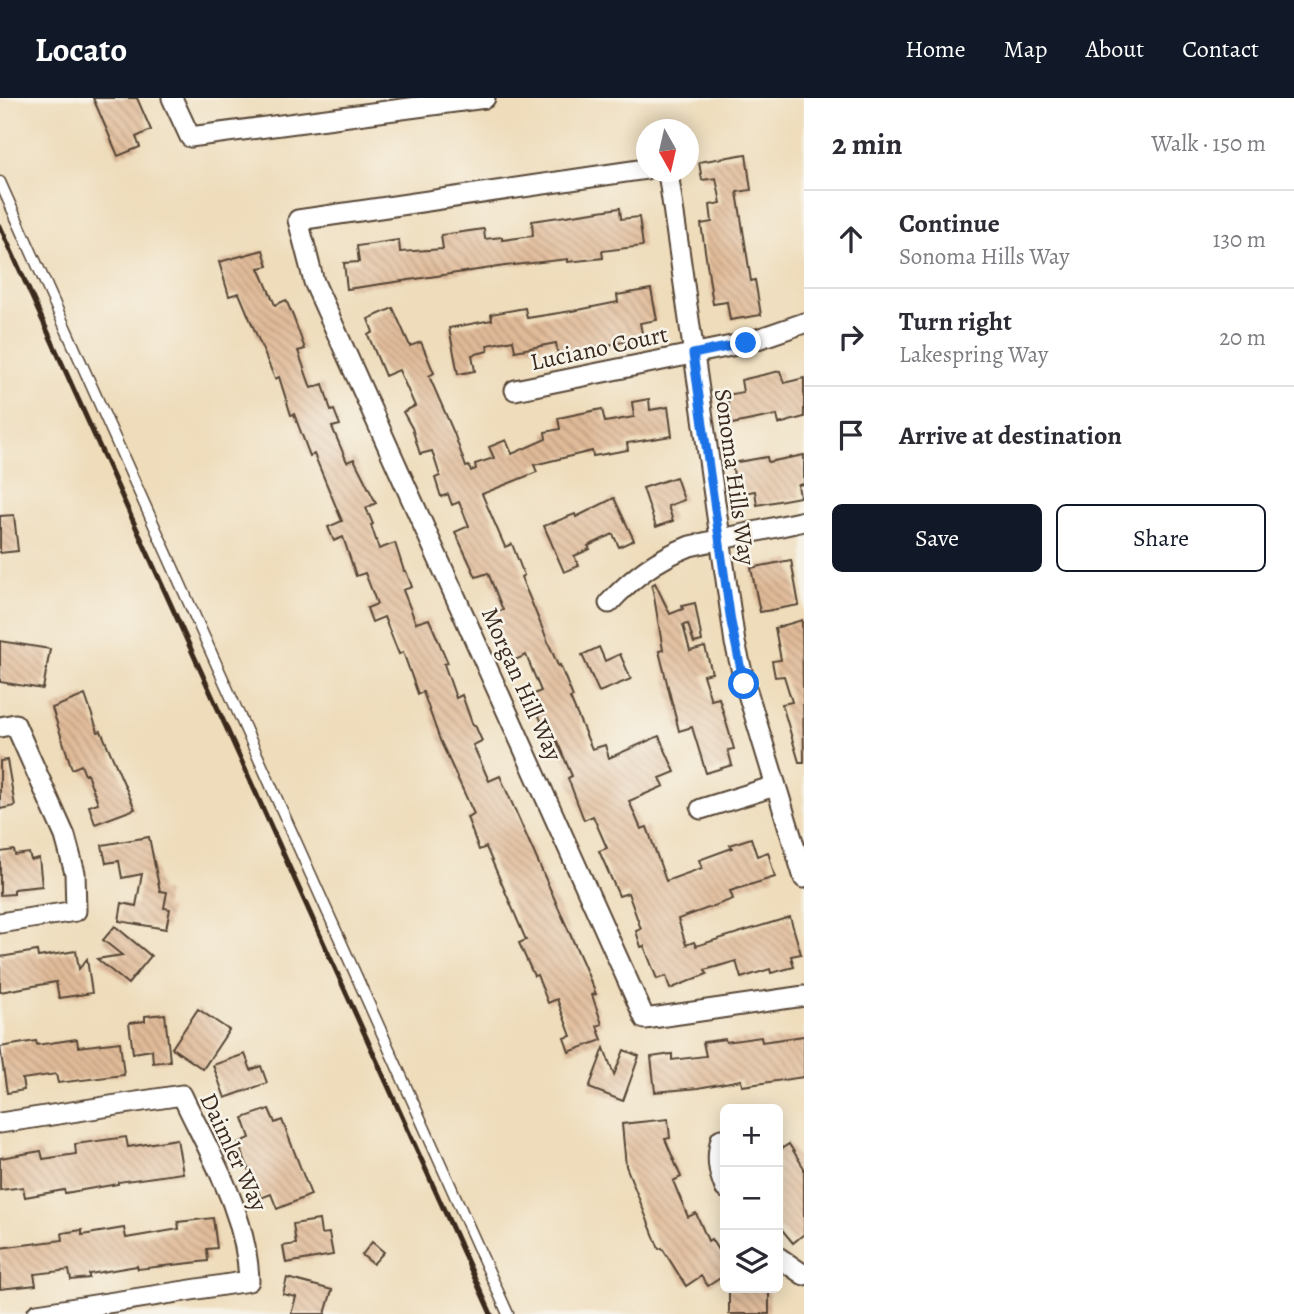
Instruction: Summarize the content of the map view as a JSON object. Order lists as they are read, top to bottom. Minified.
{"streets":{"street":["Luciano Court","Sonoma Hills Way","Morgan Hill Way","Daimler Way"]},"crossings":[["Luciano Court","Sonoma Hills Way"]],"north":"bottom","page":{"header":"Locato","nav":["Home","Map","About","Contact"],"heading":["2 min","Walk · 150 m"],"list":[["Continue","Sonoma Hills Way","130 m"],["Turn right","Lakespring Way","20 m"],"Arrive at destination"],"buttons":["Save","Share"],"map_buttons":["+","−"]}}
